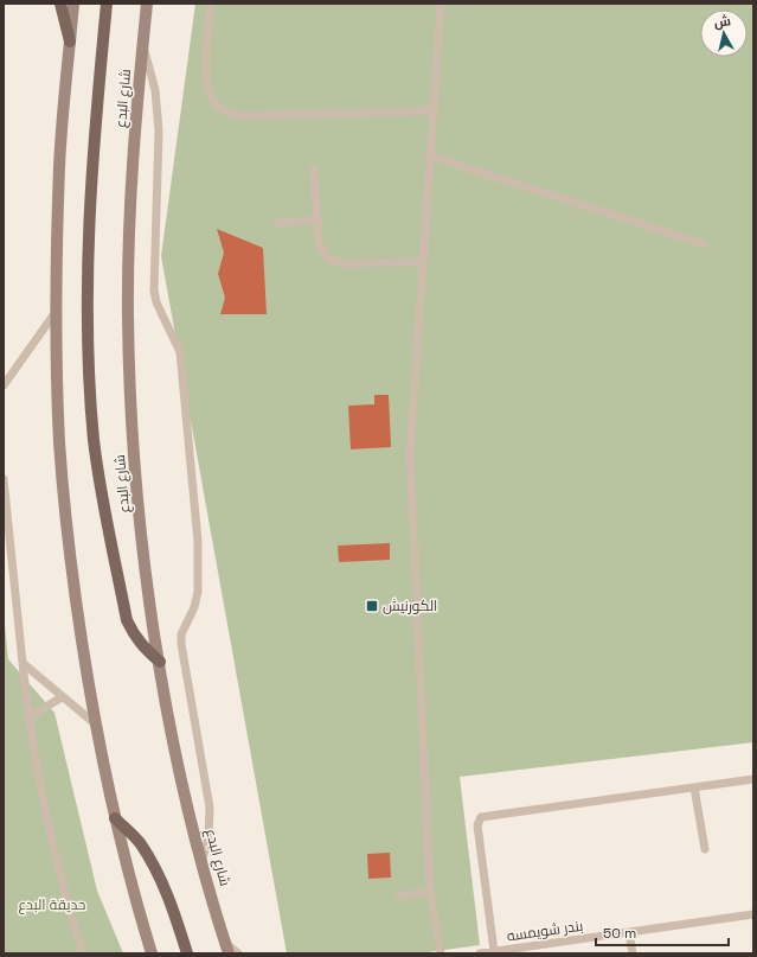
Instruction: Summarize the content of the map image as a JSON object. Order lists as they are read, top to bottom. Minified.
{"streets":{"main road":["شارع البدع"],"lane":["بندر شويمسه"]},"parks":["حديقة البدع"],"places":{"transit":["الكورنيش"]},"scale_bar":"50 m","north":"top"}
